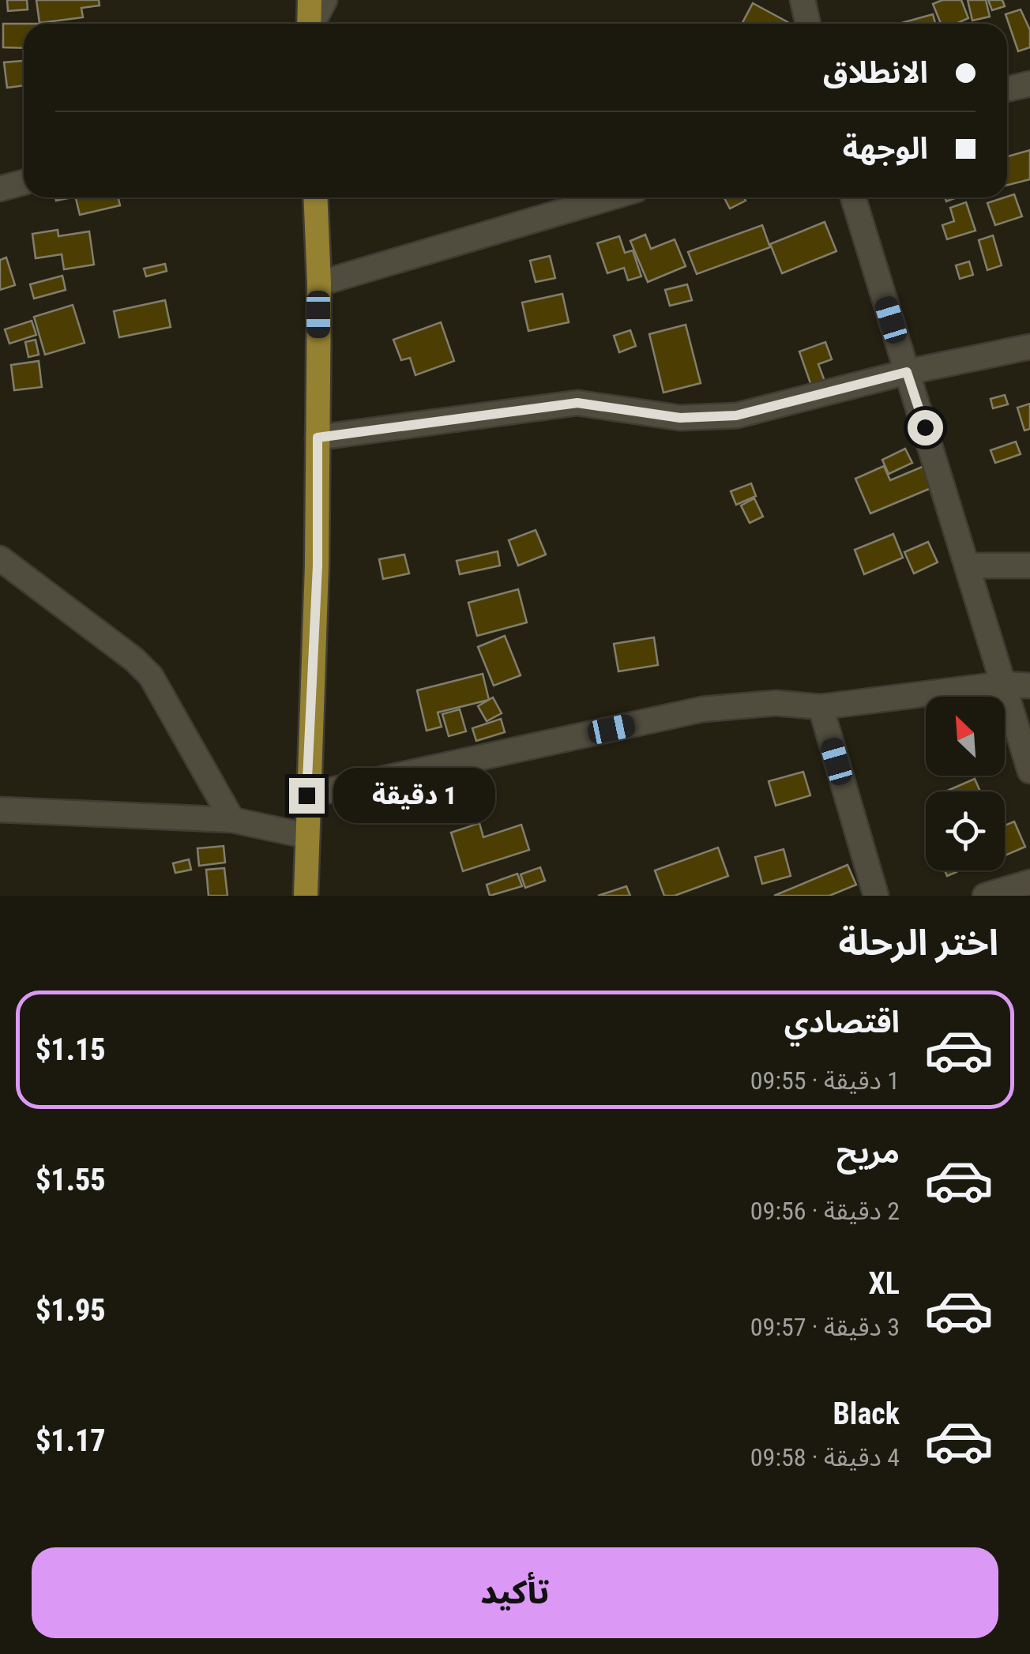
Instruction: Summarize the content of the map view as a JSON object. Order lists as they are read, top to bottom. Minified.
{"north":"top left","page":{"banner":["الانطلاق","الوجهة"],"bubble":"1 دقيقة","heading":"اختر الرحلة","list":[{"name":"اقتصادي","note":"1 دقيقة · 09:55","value":"$1.15"},{"name":"مريح","note":"2 دقيقة · 09:56","value":"$1.55"},{"name":"XL","note":"3 دقيقة · 09:57","value":"$1.95"},{"name":"Black","note":"4 دقيقة · 09:58","value":"$1.17"}],"buttons":"تأكيد"}}
